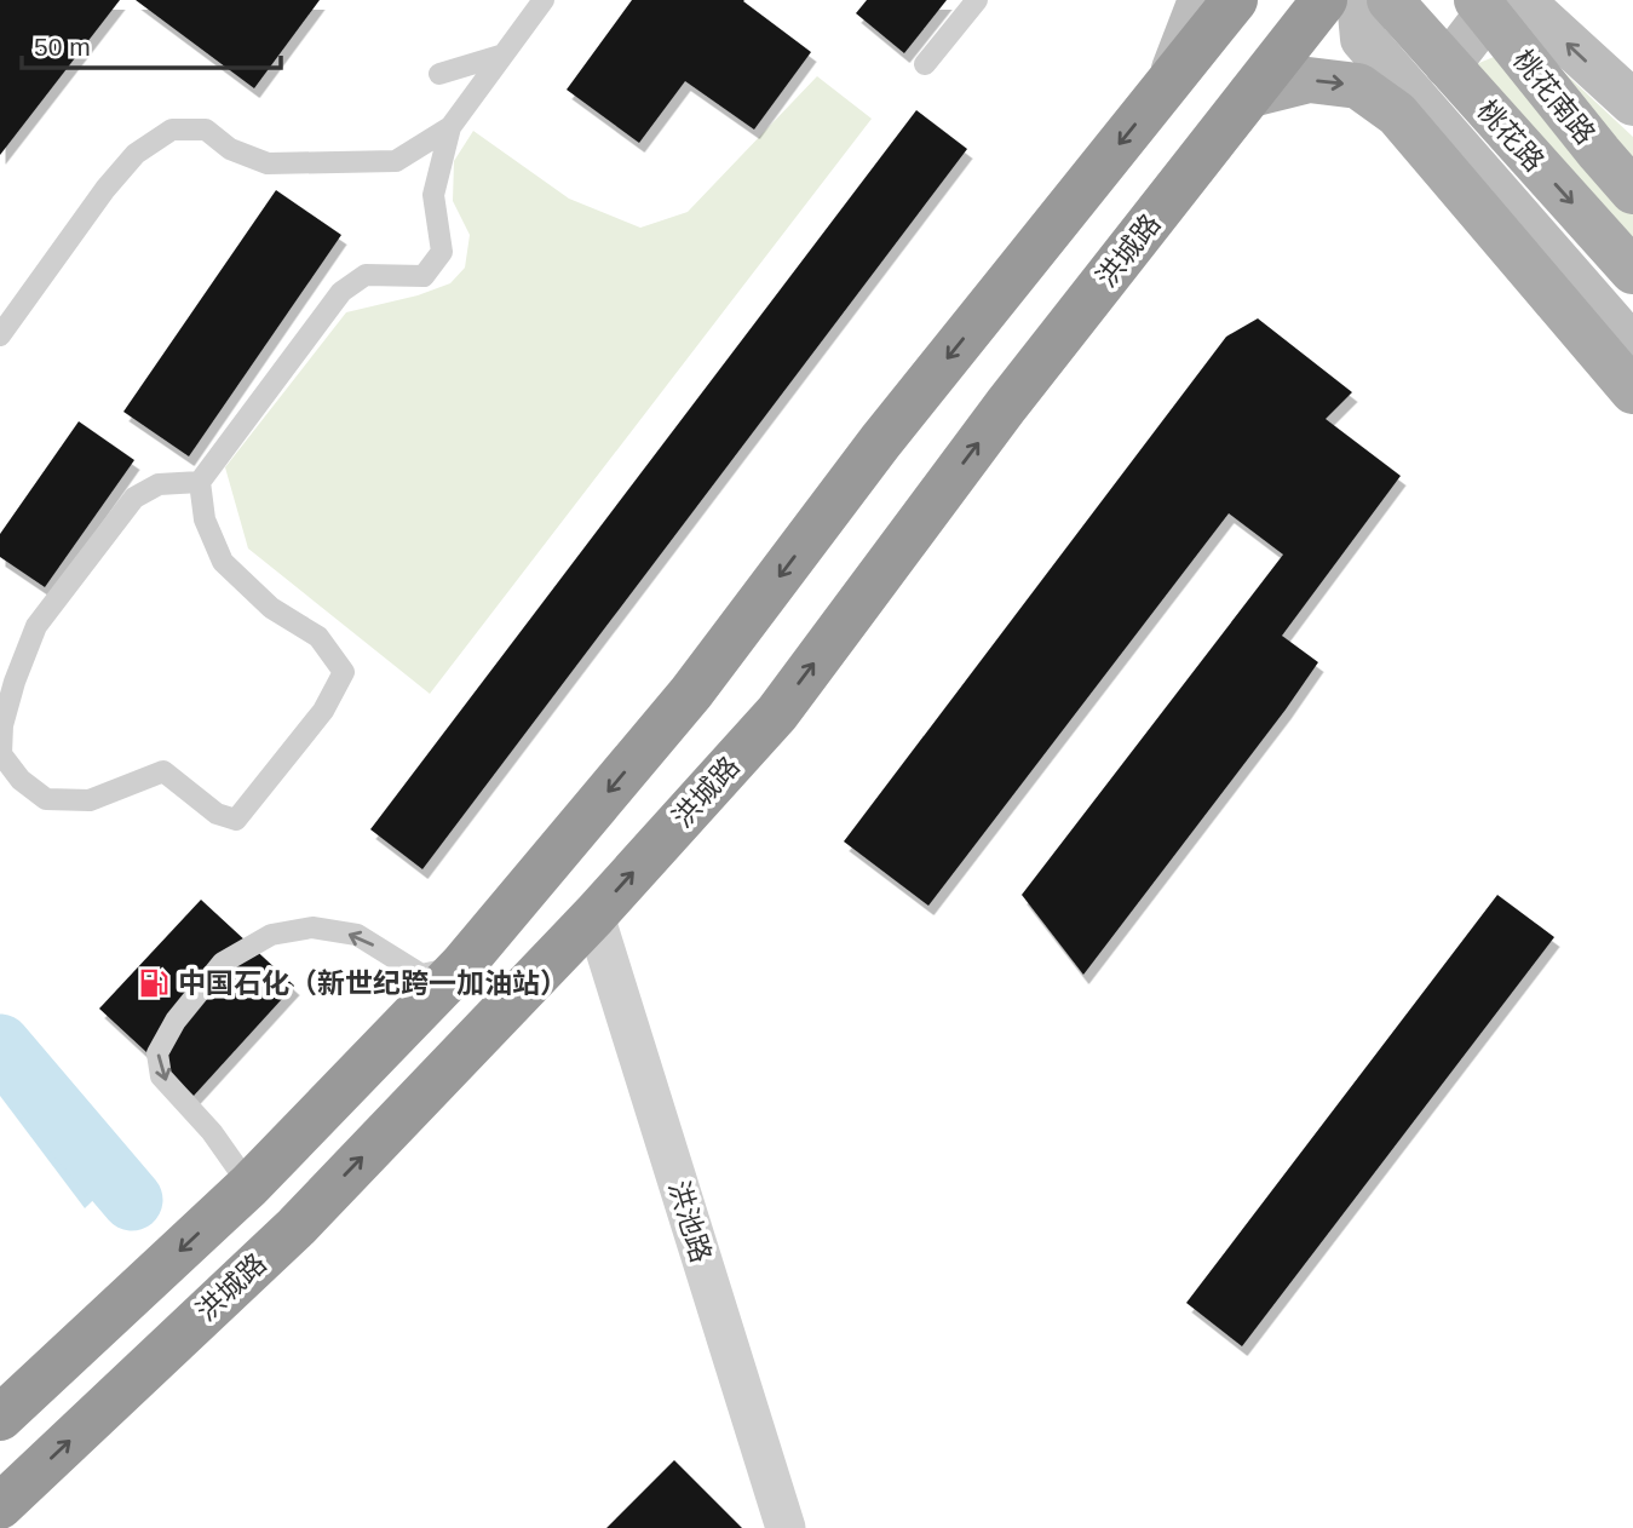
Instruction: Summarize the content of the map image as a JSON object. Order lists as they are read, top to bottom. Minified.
{"streets":{"highway":["洪城路"],"main road":["桃花南路","桃花路"],"street":["洪池路"]},"crossings":[["洪城路","洪池路"]],"places":{"fuel station":["中国石化（新世纪跨一加油站）"]},"scale_bar":"50 m"}
